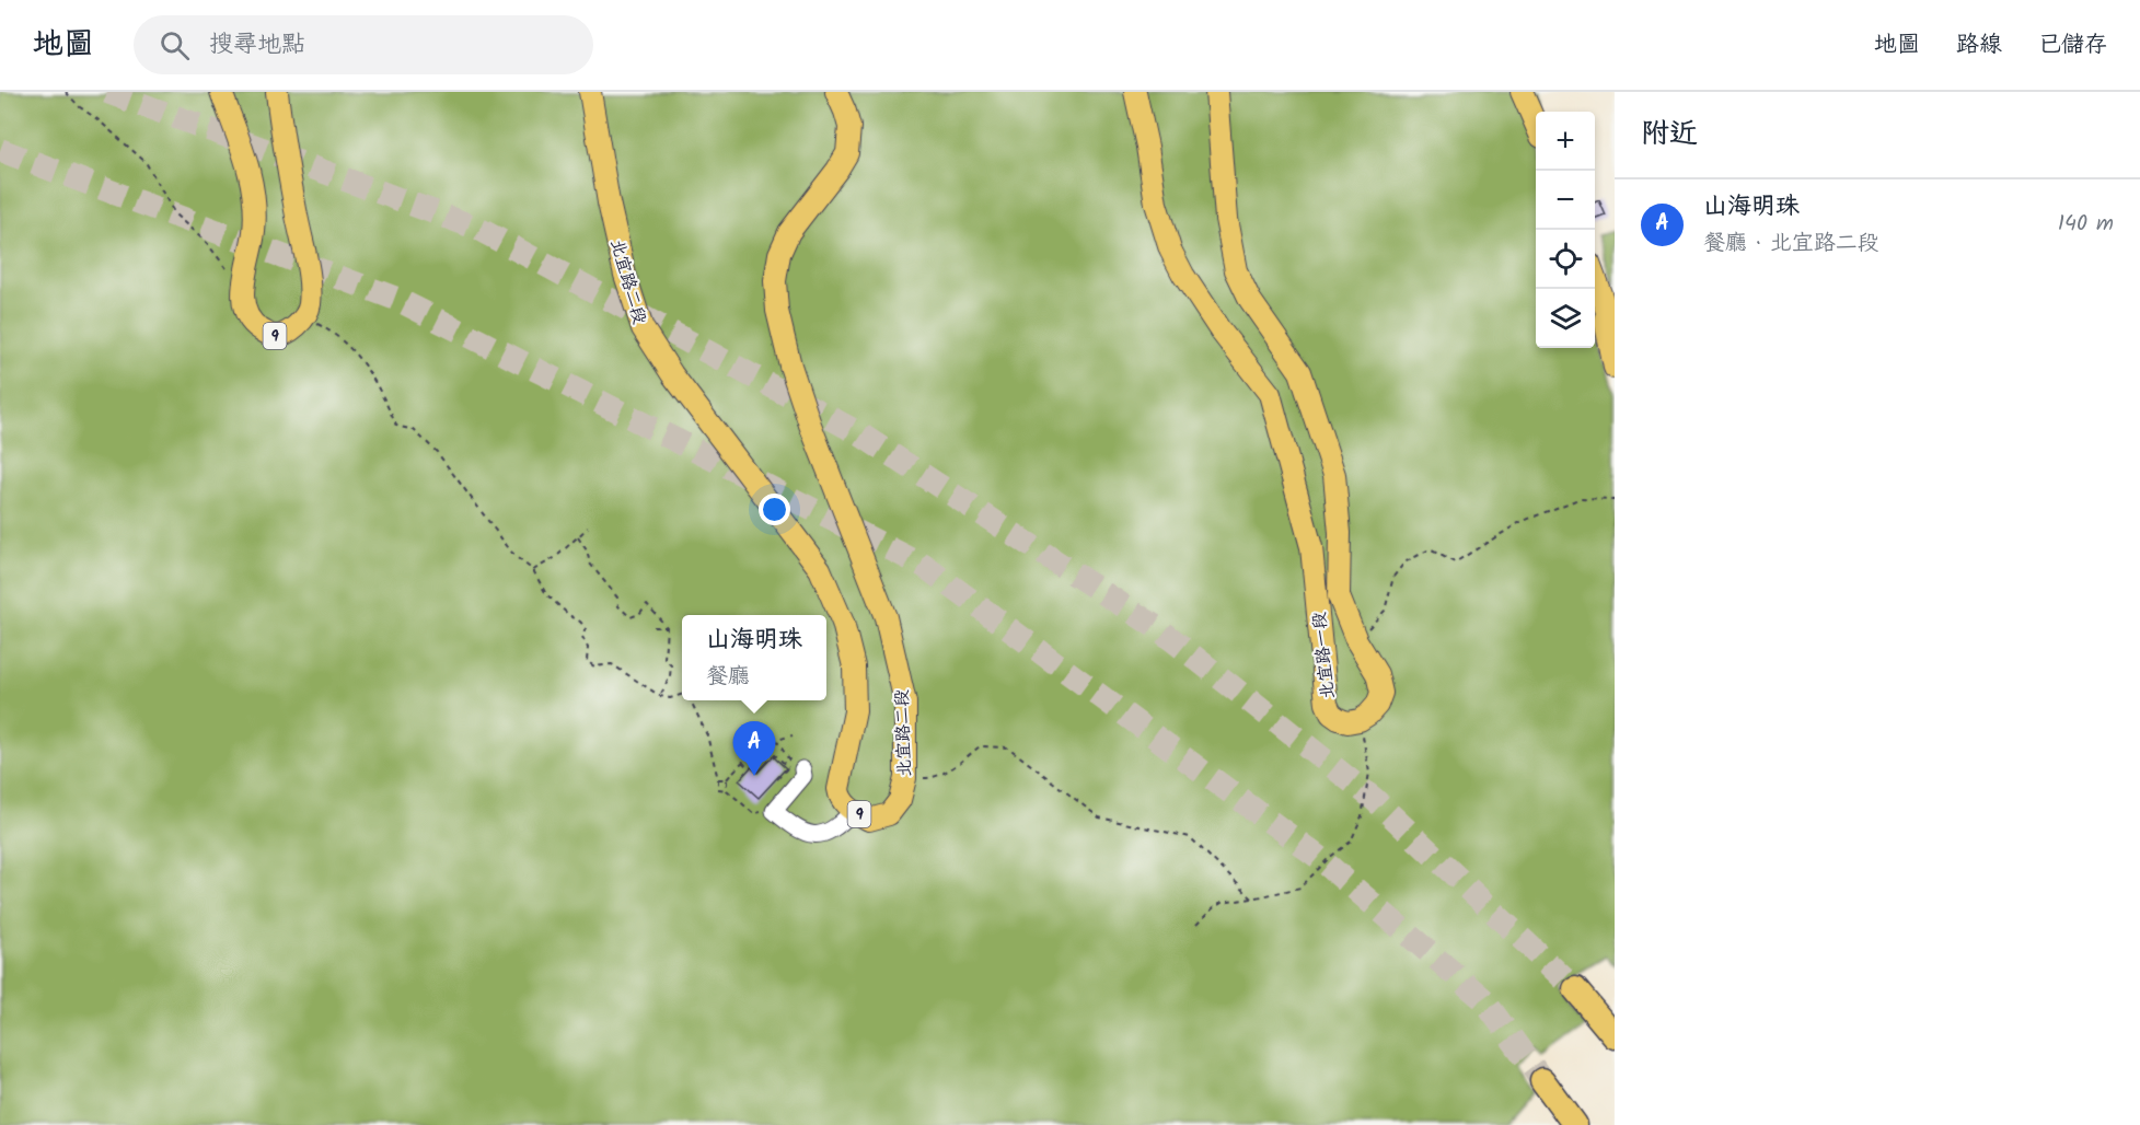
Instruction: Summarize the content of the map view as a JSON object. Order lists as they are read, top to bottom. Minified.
{"streets":{"main road":["北宜路二段","9","北宜路一段"]},"page":{"header":"地圖","search":"搜尋地點","nav":["地圖","路線","已儲存"],"heading":"附近","map_buttons":["+","−"],"list":[{"mark":"A","name":"山海明珠","note":"餐廳 · 北宜路二段","value":"140 m"}],"popup":["山海明珠","餐廳"],"pins":"A"}}
